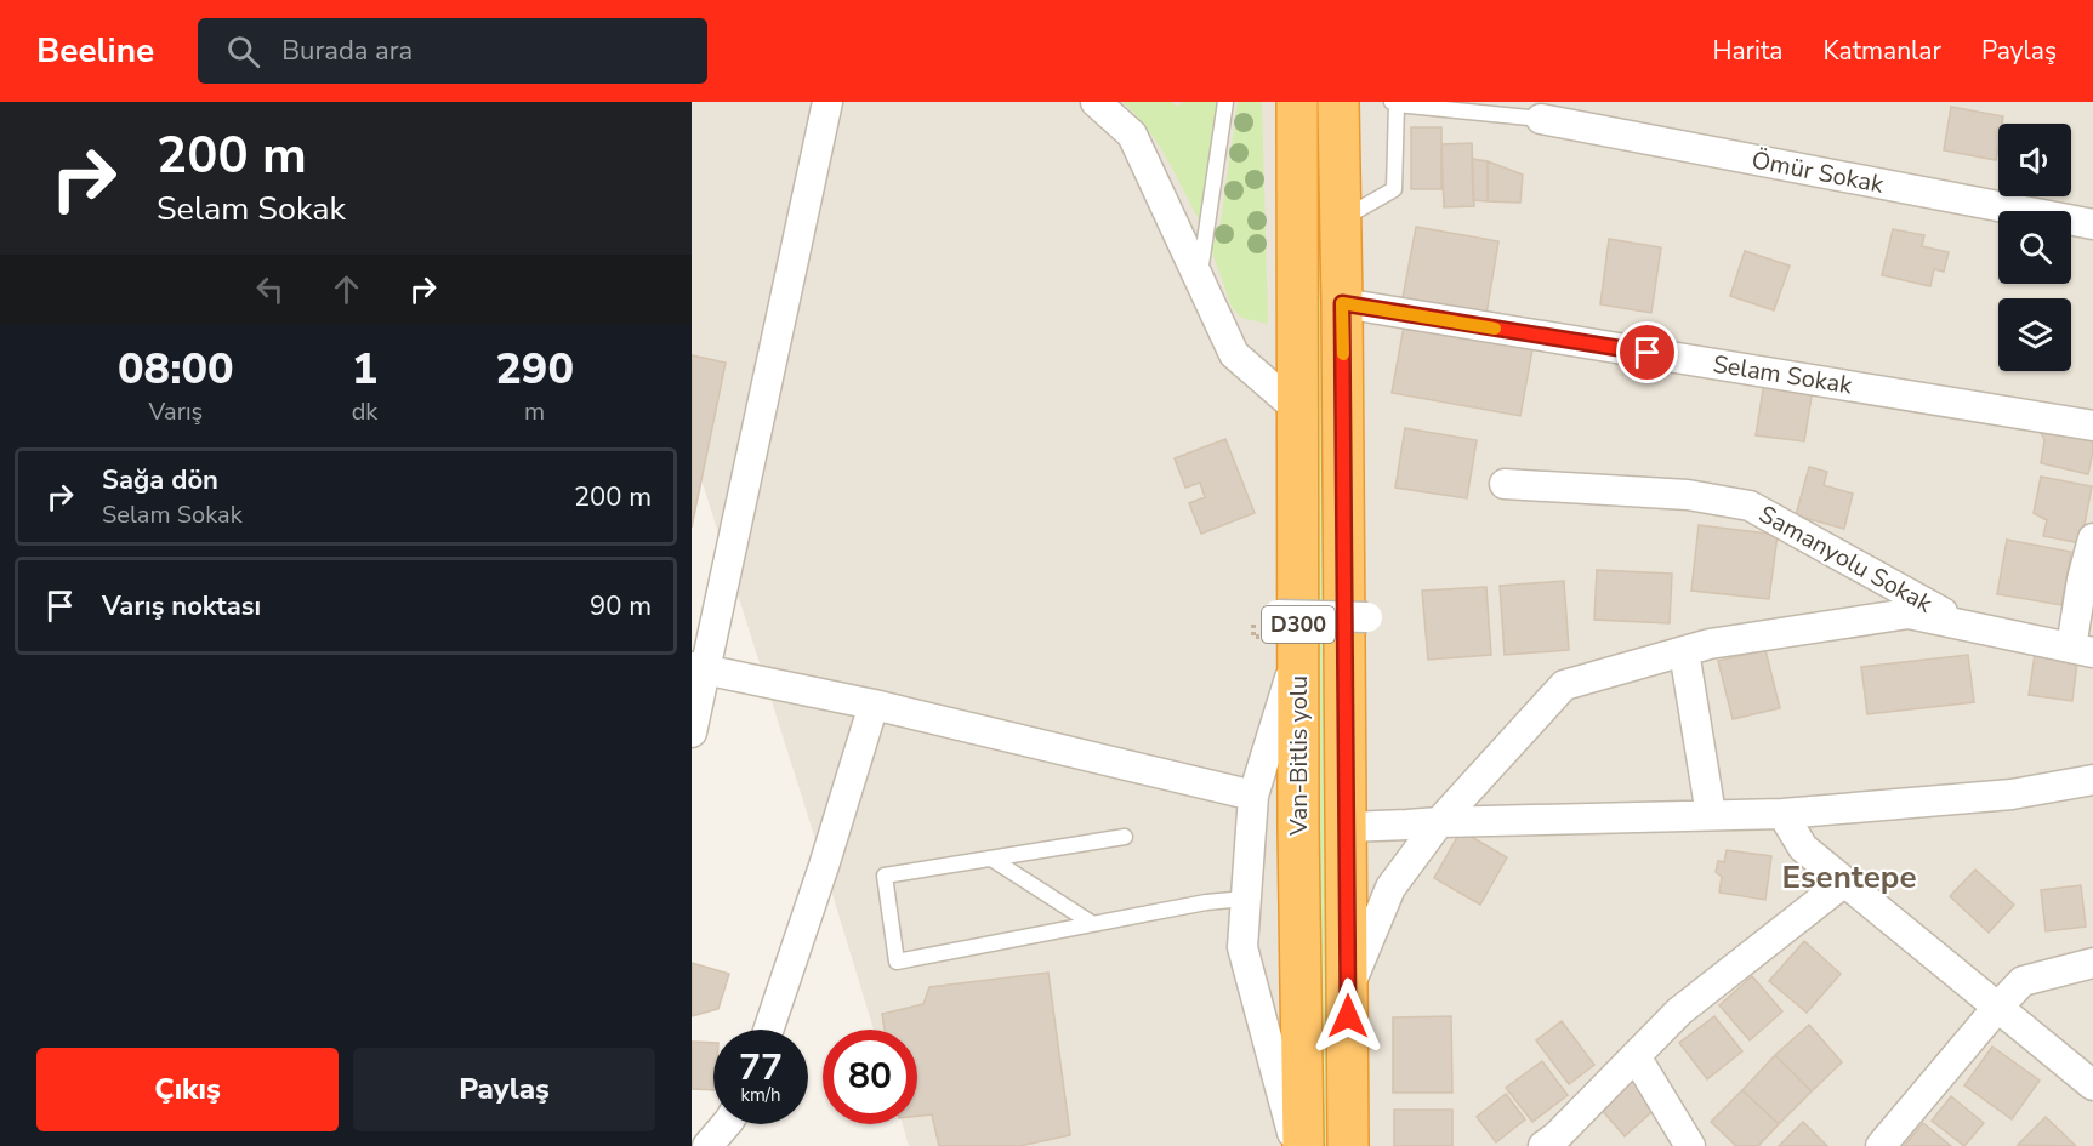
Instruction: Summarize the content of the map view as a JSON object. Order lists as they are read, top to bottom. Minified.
{"streets":{"highway":["D300","Van-Bitlis yolu"],"street":["Ömür Sokak","Selam Sokak","Samanyolu Sokak"]},"crossings":[["Selam Sokak","Van-Bitlis yolu"]],"districts":["Esentepe"],"page":{"header":"Beeline","search":"Burada ara","nav":["Harita","Katmanlar","Paylaş"],"turn":["200 m","Selam Sokak"],"eta":["08:00","Varış","1","dk","290","m"],"list":[{"name":"Sağa dön","note":"Selam Sokak","value":"200 m"},{"name":"Varış noktası","value":"90 m"}],"speed":"77 km/h","limit":"80","buttons":["Çıkış","Paylaş"]}}
